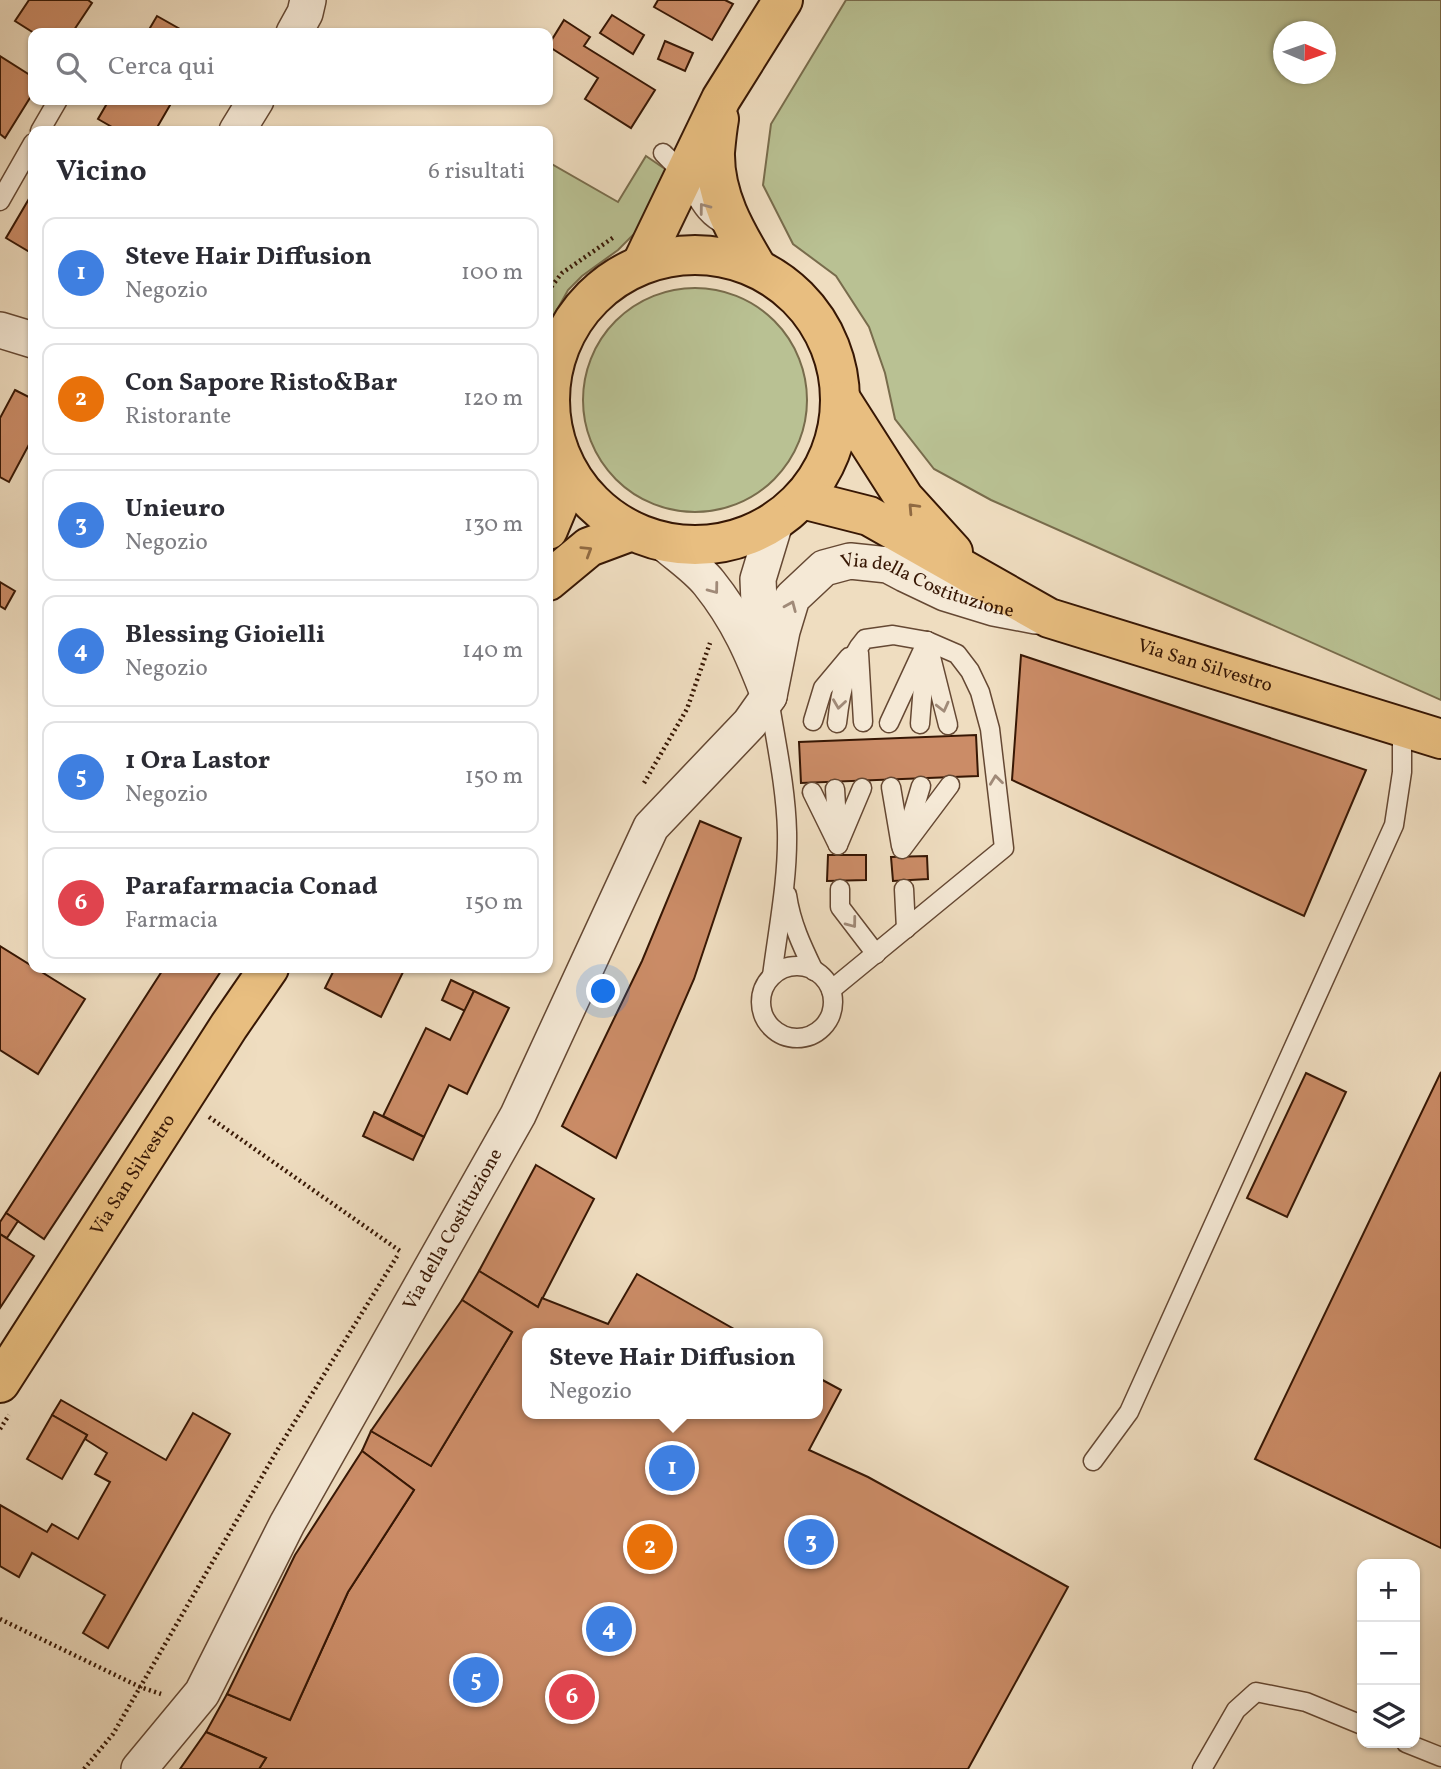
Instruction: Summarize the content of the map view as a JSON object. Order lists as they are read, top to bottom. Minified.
{"streets":{"main road":["Via San Silvestro"],"street":["Via della Costituzione"]},"crossings":[["Via della Costituzione","Via San Silvestro"]],"north":"right","page":{"search":"Cerca qui","heading":["Vicino","6 risultati"],"list":[{"mark":"1","name":"Steve Hair Diffusion","note":"Negozio","value":"100 m"},{"mark":"2","name":"Con Sapore Risto&Bar","note":"Ristorante","value":"120 m"},{"mark":"3","name":"Unieuro","note":"Negozio","value":"130 m"},{"mark":"4","name":"Blessing Gioielli","note":"Negozio","value":"140 m"},{"mark":"5","name":"1 Ora Lastor","note":"Negozio","value":"150 m"},{"mark":"6","name":"Parafarmacia Conad","note":"Farmacia","value":"150 m"}],"popup":["Steve Hair Diffusion","Negozio"],"pins":["1","3","2","4","5","6"],"map_buttons":["+","−"]}}
